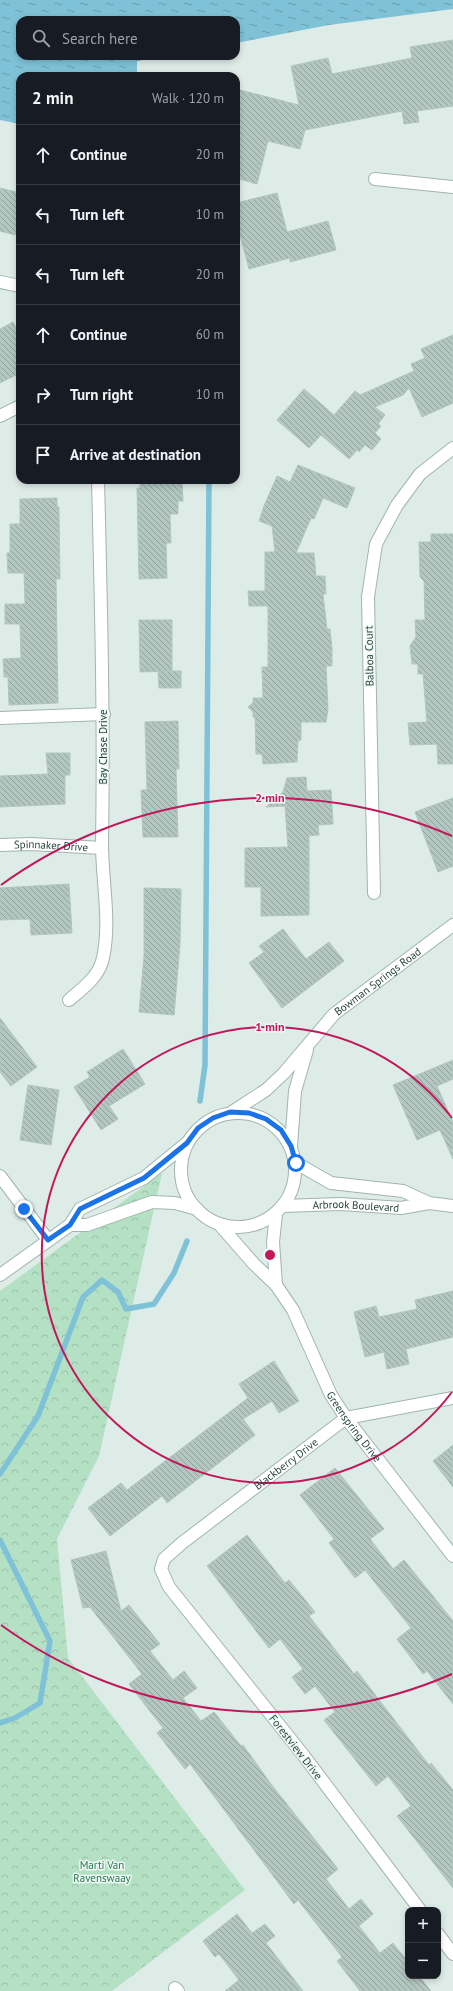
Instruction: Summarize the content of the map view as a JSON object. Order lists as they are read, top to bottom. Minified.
{"streets":{"street":["Balboa Court","Bay Chase Drive","Spinnaker Drive","Bowman Springs Road","Arbrook Boulevard","Greenspring Drive","Blackberry Drive","Forestview Drive"]},"crossings":[["Bay Chase Drive","Spinnaker Drive"],["Bowman Springs Road","Arbrook Boulevard"],["Bowman Springs Road","Greenspring Drive"],["Arbrook Boulevard","Greenspring Drive"],["Greenspring Drive","Blackberry Drive"],["Blackberry Drive","Forestview Drive"]],"parks":["Marti Van Ravenswaay"],"page":{"search":"Search here","heading":["2 min","Walk · 120 m"],"list":[["Continue","20 m"],["Turn left","10 m"],["Turn left","20 m"],["Continue","60 m"],["Turn right","10 m"],"Arrive at destination"],"map_buttons":["+","−"]},"rings":["2 min","1 min"]}
